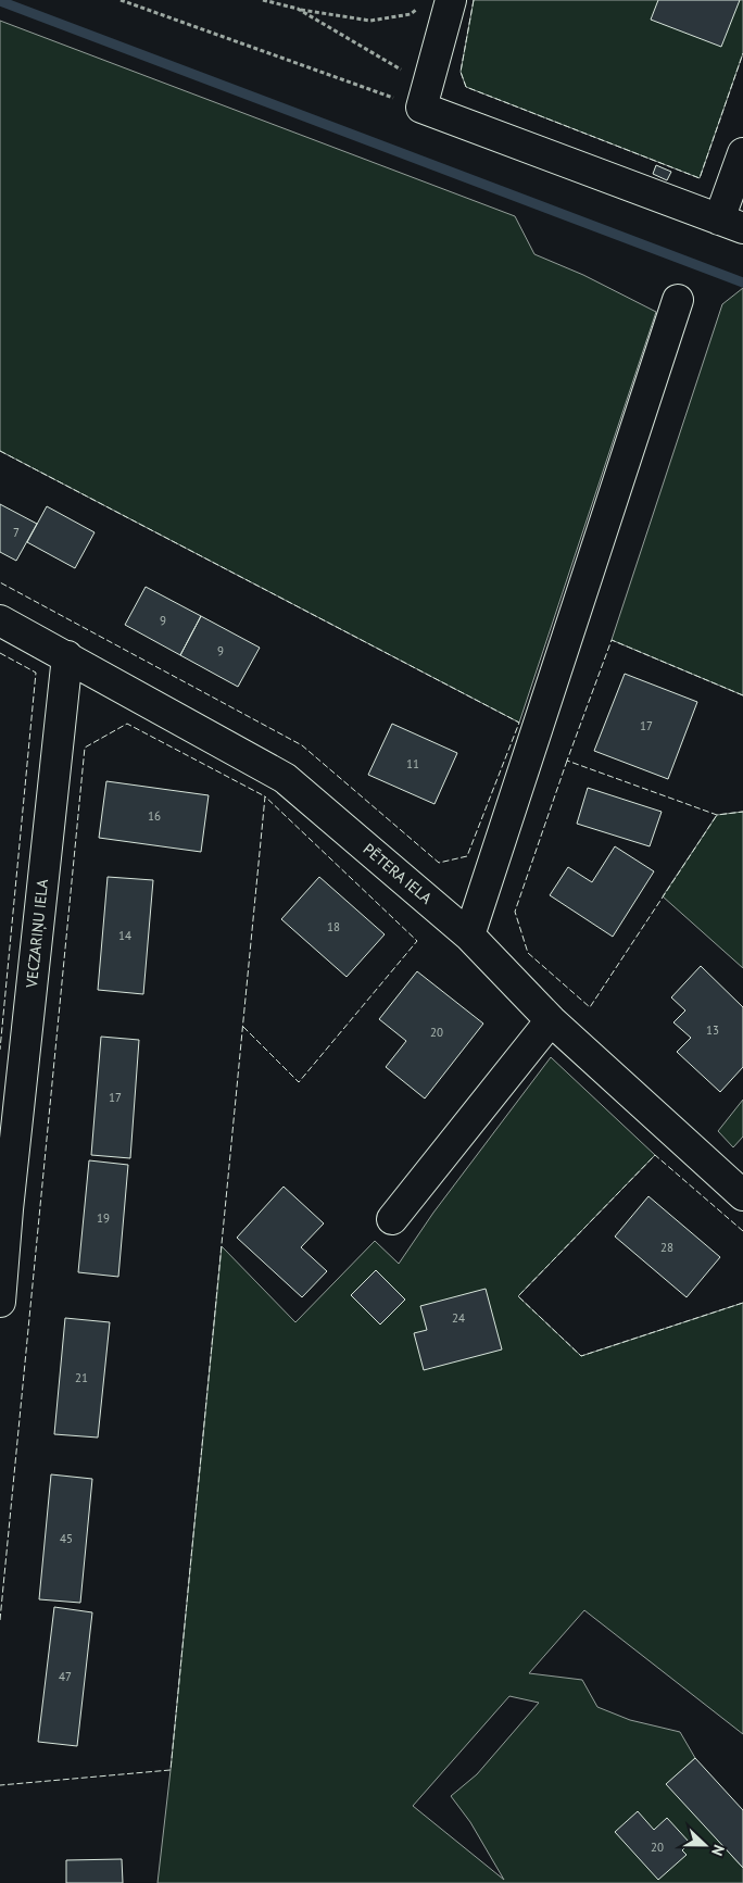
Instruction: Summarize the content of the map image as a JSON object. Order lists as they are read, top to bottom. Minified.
{"streets":{"street":["PĒTERA IELA","VECZARIŅU IELA"]},"crossings":[["PĒTERA IELA","VECZARIŅU IELA"]],"house_numbers":["7","9","9","17","11","16","18","14","13","20","17","19","28","24","21","45","47","20"],"north":"right"}
